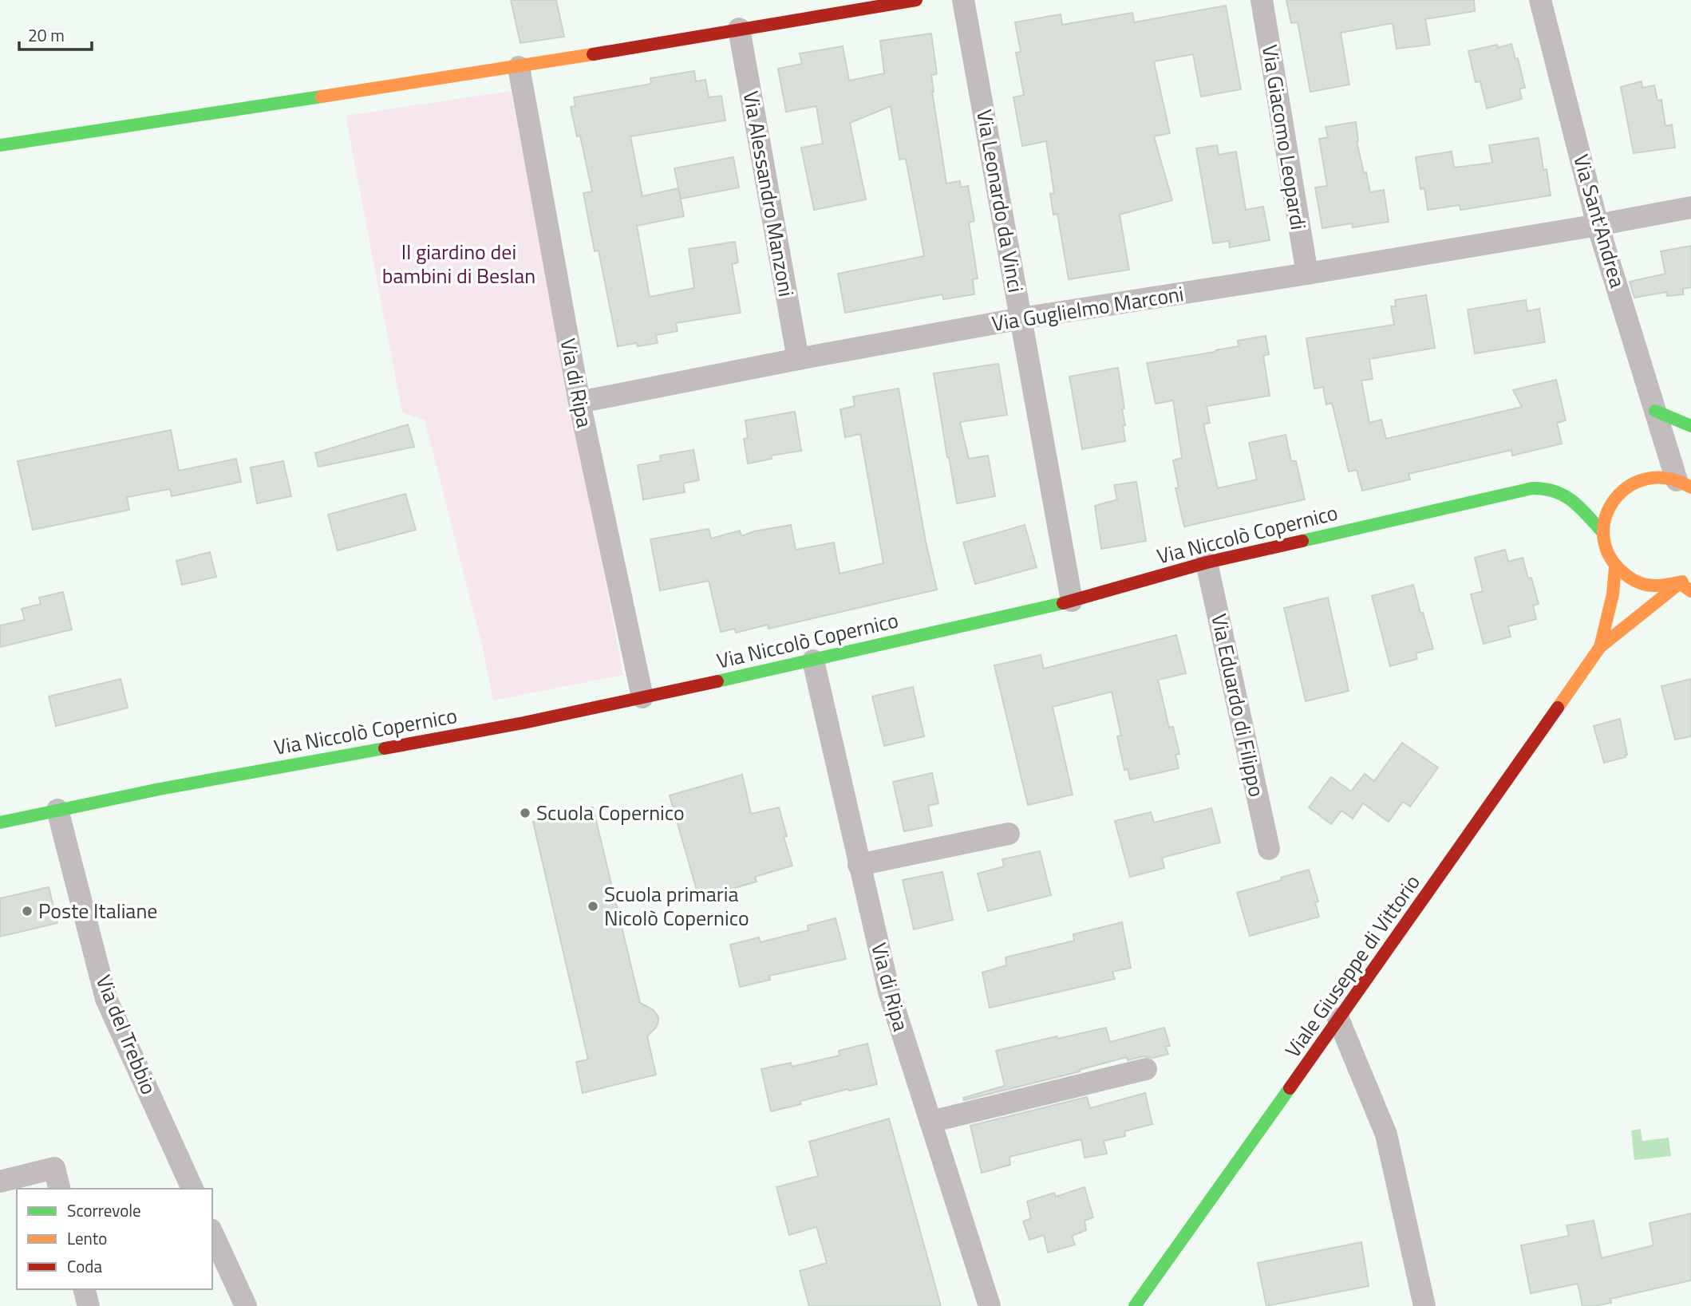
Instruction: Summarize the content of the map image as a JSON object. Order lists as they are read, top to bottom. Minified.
{"streets":{"main road":["Via Niccolò Copernico","Viale Giuseppe di Vittorio"],"street":["Via Giacomo Leopardi","Via Alessandro Manzoni","Via Leonardo da Vinci","Via Sant'Andrea","Via Guglielmo Marconi","Via di Ripa","Via Eduardo di Filippo","Via del Trebbio"]},"crossings":[["Via Giacomo Leopardi","Via Guglielmo Marconi"],["Via Alessandro Manzoni","Via Guglielmo Marconi"],["Via Leonardo da Vinci","Via Guglielmo Marconi"],["Via Leonardo da Vinci","Via Niccolò Copernico"],["Via Sant'Andrea","Via Guglielmo Marconi"],["Via Guglielmo Marconi","Via di Ripa"],["Via di Ripa","Via Niccolò Copernico"],["Via Niccolò Copernico","Via Eduardo di Filippo"],["Via Niccolò Copernico","Via del Trebbio"]],"parks":["Il giardino dei bambini di Beslan"],"places":["Scuola Copernico","Scuola primaria Nicolò Copernico","Poste Italiane"],"legend":["Scorrevole","Lento","Coda"],"scale_bar":"20 m"}
